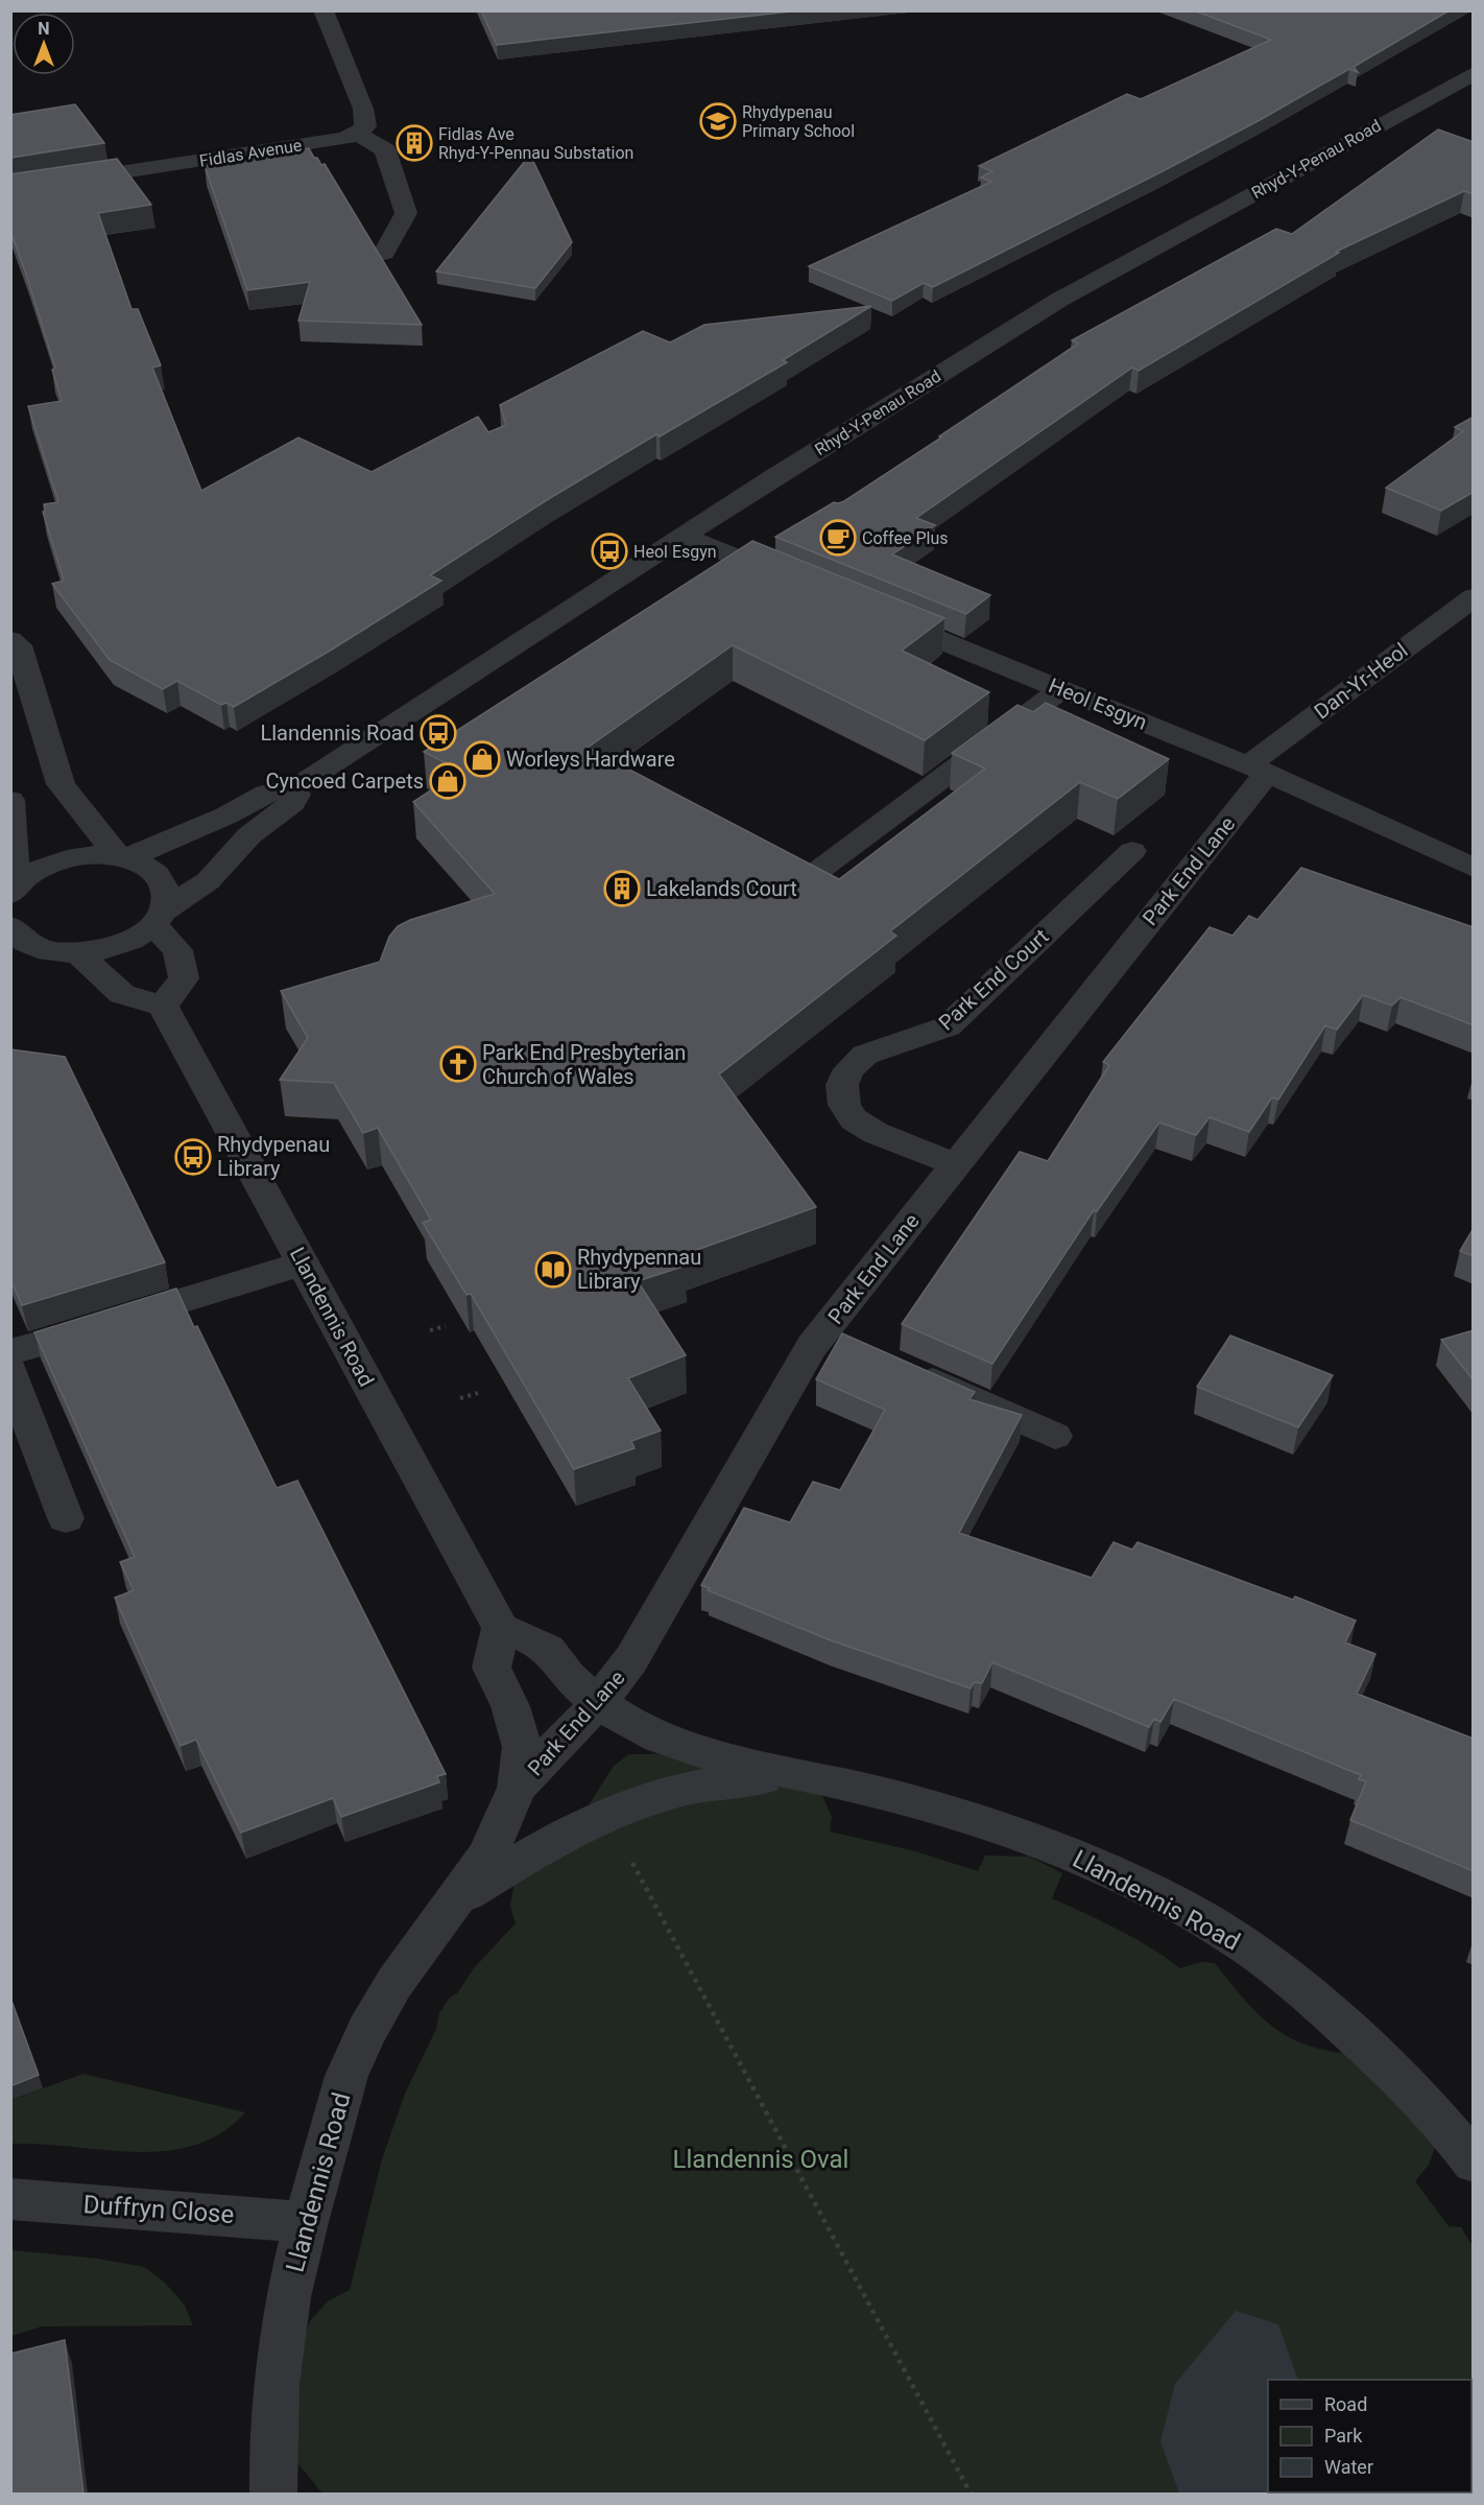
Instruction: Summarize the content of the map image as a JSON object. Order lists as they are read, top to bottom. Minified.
{"streets":{"street":["Fidlas Avenue","Rhyd-Y-Penau Road","Dan-Yr-Heol","Heol Esgyn","Park End Lane","Park End Court","Llandennis Road","Duffryn Close"]},"crossings":[["Dan-Yr-Heol","Heol Esgyn"],["Dan-Yr-Heol","Park End Lane"],["Heol Esgyn","Park End Lane"],["Park End Lane","Park End Court"],["Park End Lane","Llandennis Road"],["Llandennis Road","Duffryn Close"]],"parks":["Llandennis Oval"],"places":{"school or university":["Rhydypenau Primary School"],"building":["Fidlas Ave Rhyd-Y-Pennau Substation","Lakelands Court"],"cafe":["Coffee Plus"],"bus stop":["Heol Esgyn","Llandennis Road","Rhydypenau Library"],"shop":["Worleys Hardware","Cyncoed Carpets"],"church":["Park End Presbyterian Church of Wales"],"library":["Rhydypennau Library"]},"legend":["Road","Park","Water"],"north":"top"}
